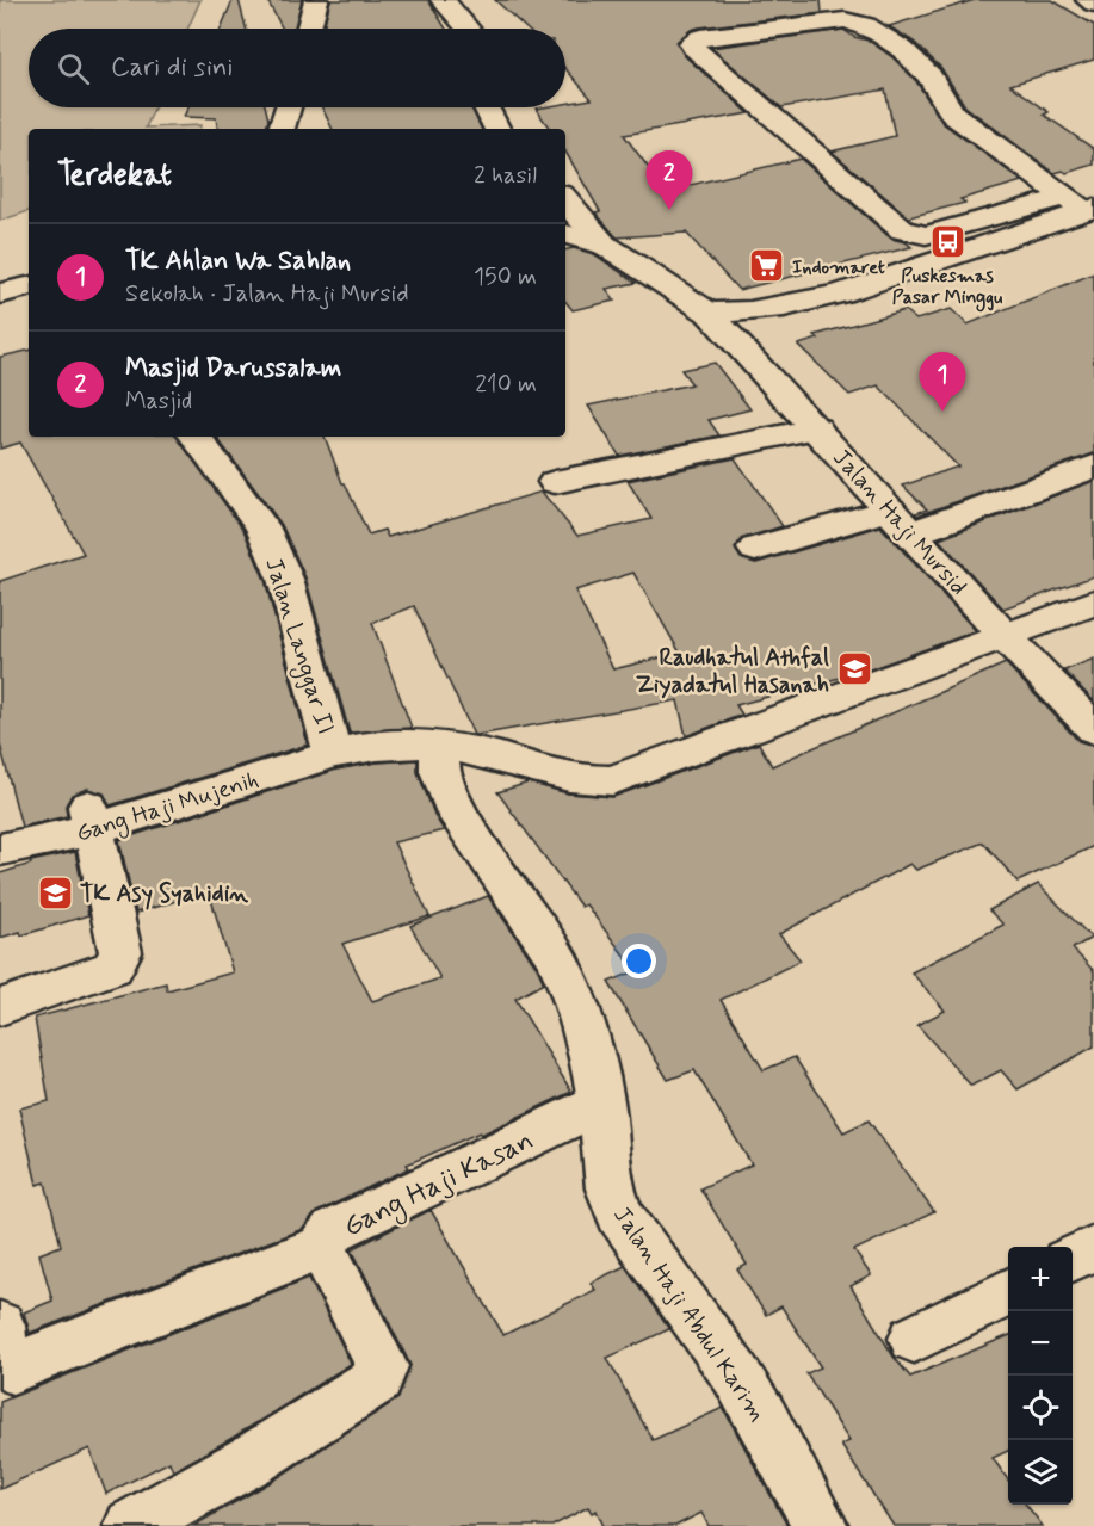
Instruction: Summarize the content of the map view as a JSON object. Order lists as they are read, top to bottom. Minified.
{"streets":{"street":["Jalan Haji Mursid","Jalan Langgar II","Gang Haji Mujenih","Gang Haji Kasan","Jalan Haji Abdul Karim"]},"crossings":[["Jalan Haji Mursid","Gang Haji Mujenih"],["Jalan Langgar II","Gang Haji Mujenih"],["Gang Haji Mujenih","Jalan Haji Abdul Karim"],["Gang Haji Kasan","Jalan Haji Abdul Karim"]],"places":{"bus stop":["Puskesmas Pasar Minggu"],"supermarket":["Indomaret"],"school or university":["Raudhatul Athfal Ziyadatul Hasanah","TK Asy Syahidin"]},"page":{"search":"Cari di sini","heading":["Terdekat","2 hasil"],"pins":["2","1"],"list":[{"mark":"1","name":"TK Ahlan Wa Sahlan","note":"Sekolah · Jalan Haji Mursid","value":"150 m"},{"mark":"2","name":"Masjid Darussalam","note":"Masjid","value":"210 m"}],"map_buttons":["+","−"]}}
